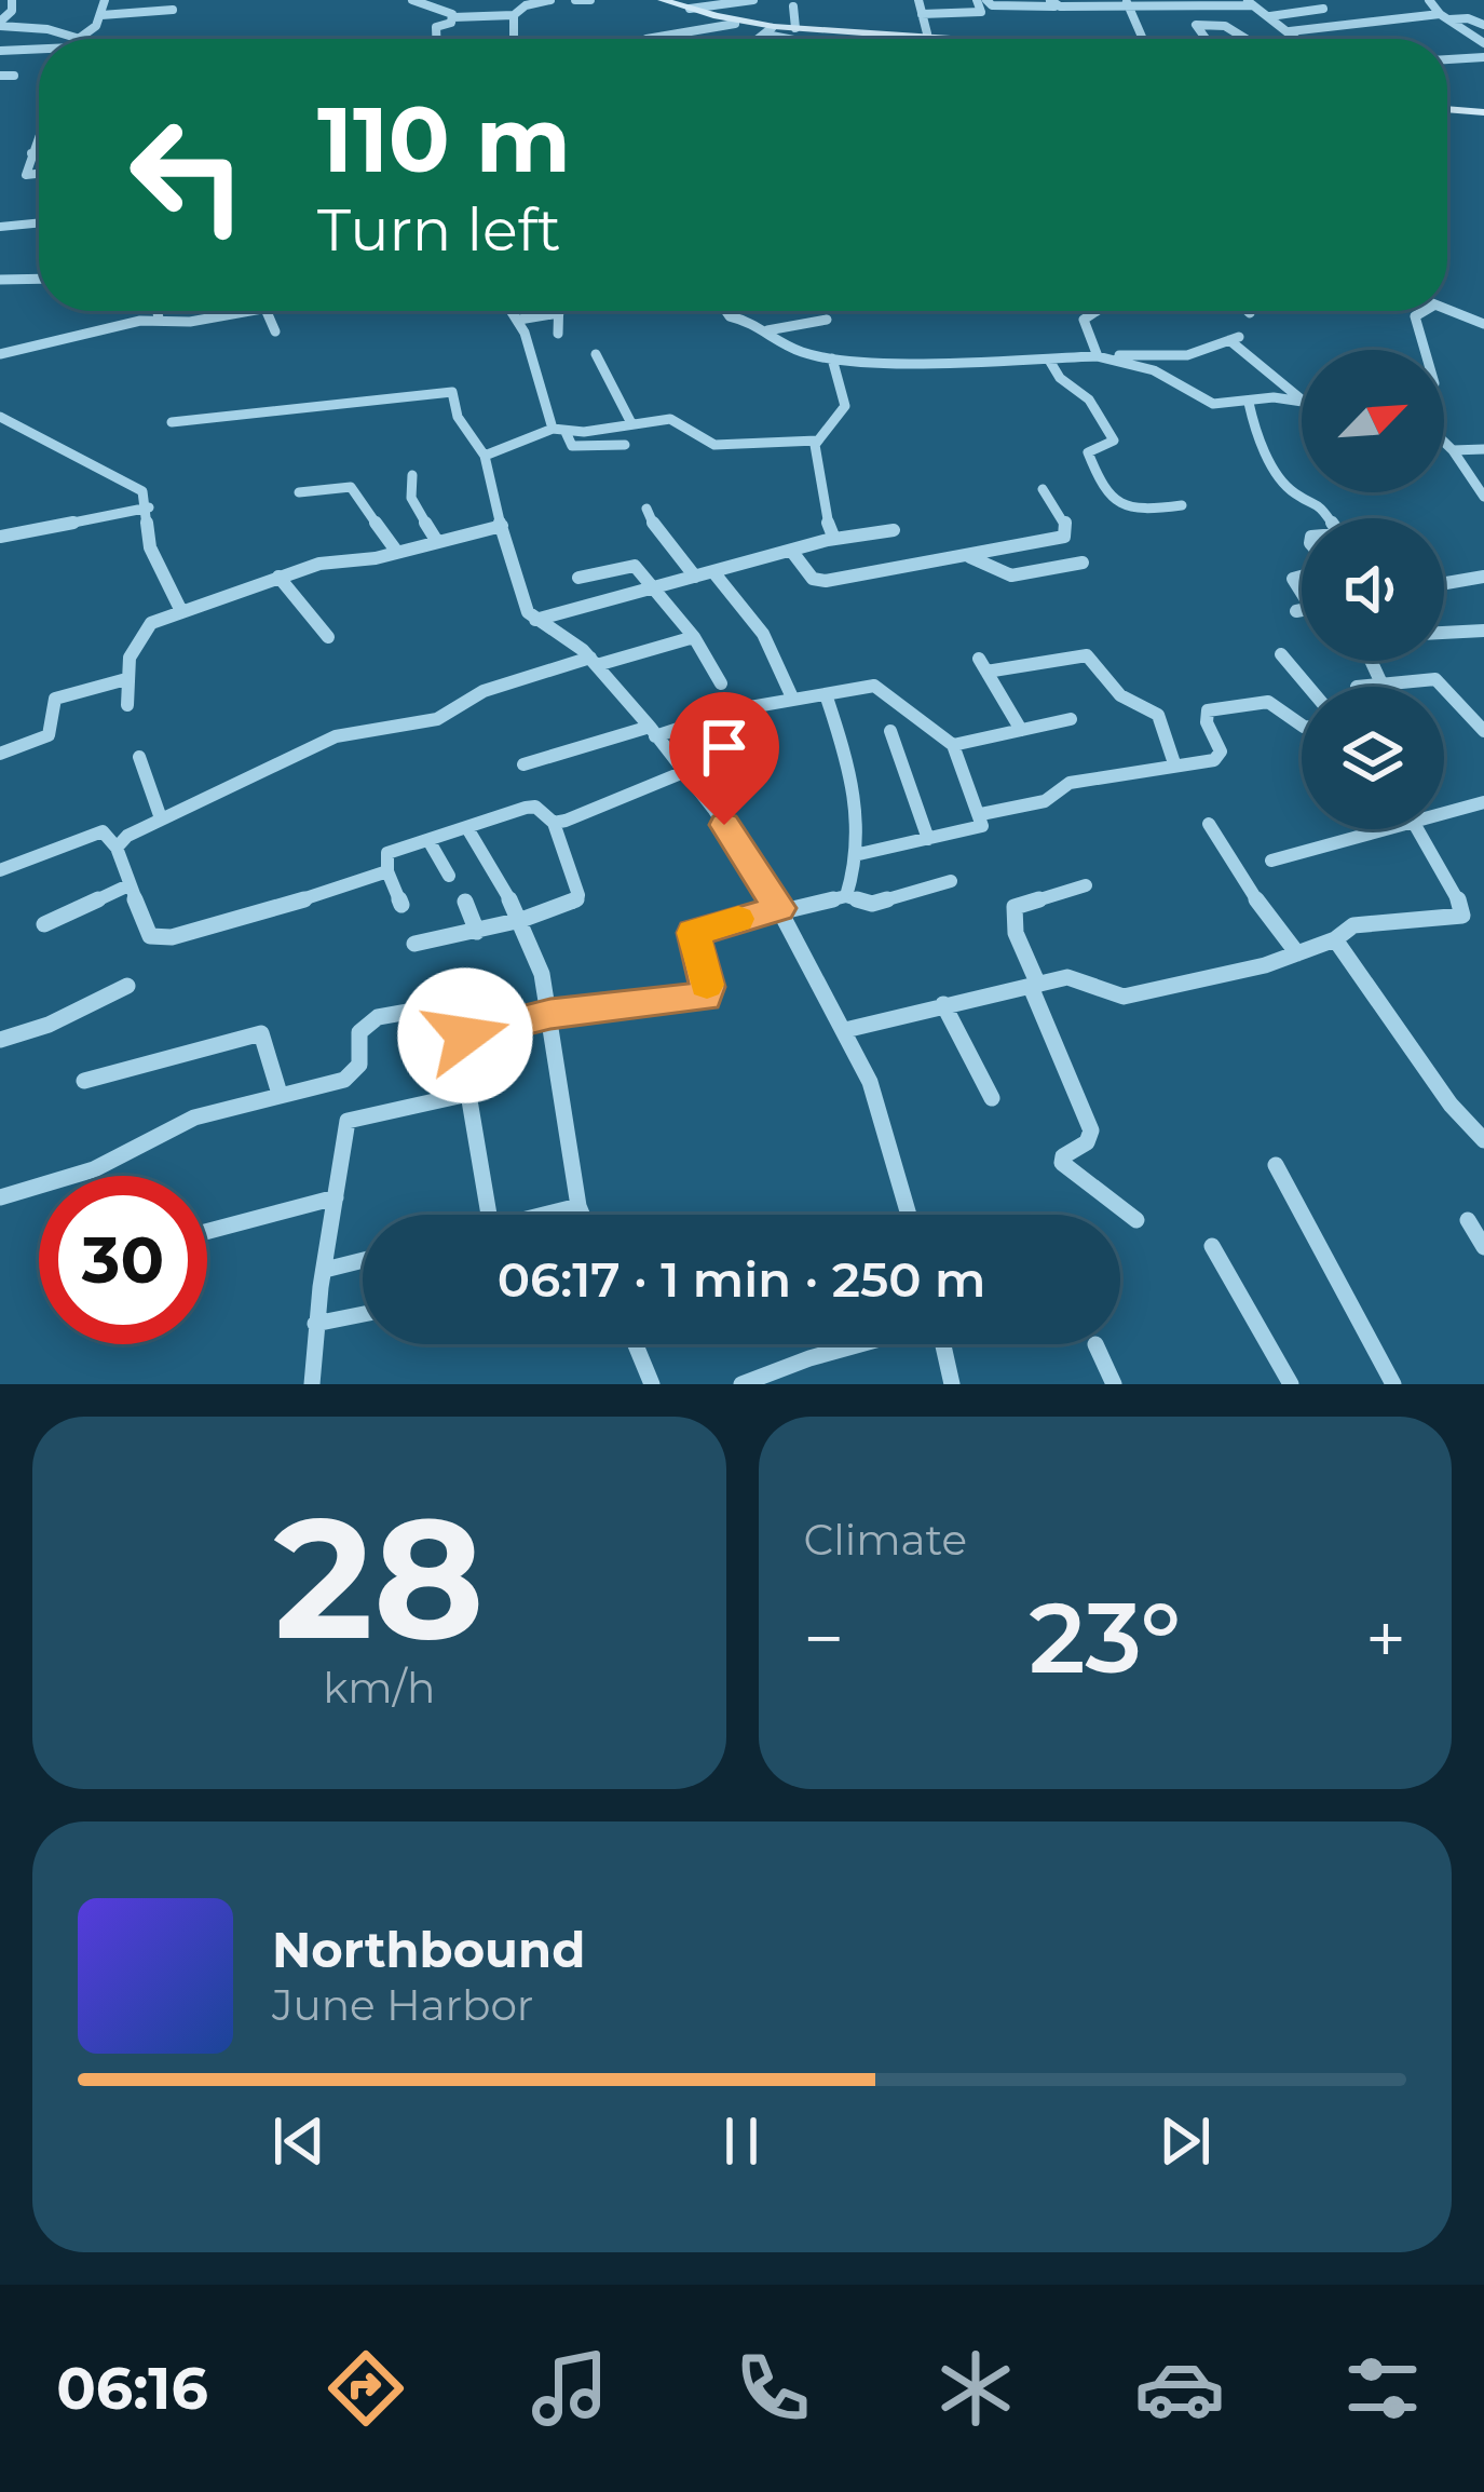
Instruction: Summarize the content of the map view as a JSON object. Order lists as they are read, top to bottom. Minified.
{"north":"top right","page":{"turn":["110 m","Turn left"],"limit":"30","trip":"06:17 · 1 min · 250 m","tile":[["28","km/h"],"Climate"],"heat":["−","23°","+"],"song":["Northbound","June Harbor"],"tabs":"06:16"}}
